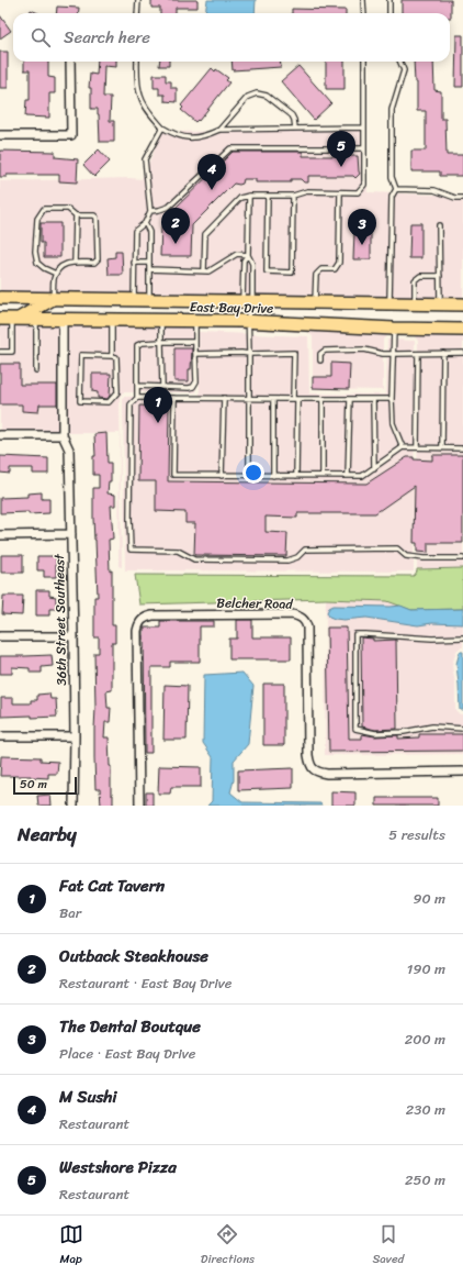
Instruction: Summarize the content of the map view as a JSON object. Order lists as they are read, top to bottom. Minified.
{"streets":{"main road":["East Bay Drive"],"street":["Belcher Road","36th Street Southeast"]},"crossings":[["East Bay Drive","36th Street Southeast"]],"scale_bar":"50 m","page":{"search":"Search here","pins":["5","4","2","3","1"],"scale":"50 m","heading":["Nearby","5 results"],"list":[{"mark":"1","name":"Fat Cat Tavern","note":"Bar","value":"90 m"},{"mark":"2","name":"Outback Steakhouse","note":"Restaurant · East Bay Drive","value":"190 m"},{"mark":"3","name":"The Dental Boutque","note":"Place · East Bay Drive","value":"200 m"},{"mark":"4","name":"M Sushi","note":"Restaurant","value":"230 m"},{"mark":"5","name":"Westshore Pizza","note":"Restaurant","value":"250 m"}],"nav":["Map","Directions","Saved"]}}
